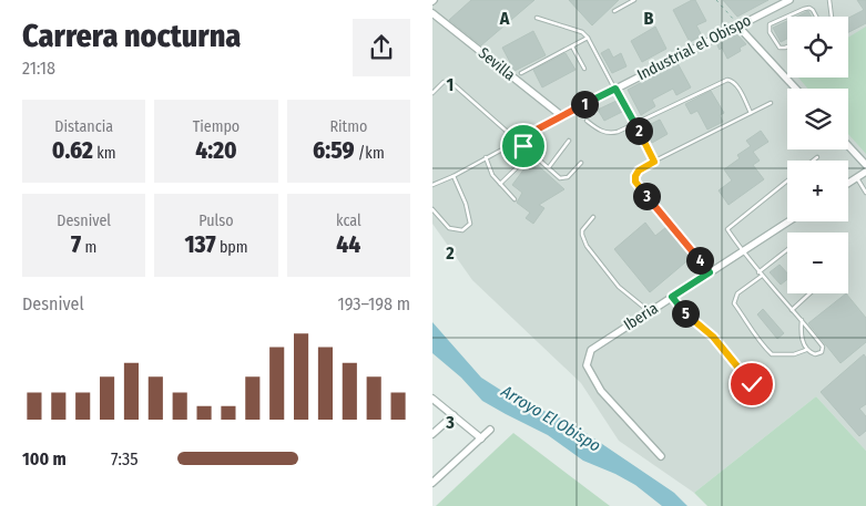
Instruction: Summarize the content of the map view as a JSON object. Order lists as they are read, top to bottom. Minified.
{"streets":{"street":["Industrial el Obispo","Sevilla","Iberia"]},"crossings":[["Industrial el Obispo","Sevilla"]],"water":["Arroyo El Obispo"],"page":{"heading":["Carrera nocturna","21:18"],"map_buttons":["+","−"],"pins":["1","2","3","4","5"],"stats":[["Distancia","0.62 km"],["Tiempo","4:20"],["Ritmo","6:59 /km"],["Desnivel","7 m"],["Pulso","137 bpm"],["kcal","44"]],"chart":["Desnivel","193–198 m"],"list":[{"name":"100 m","note":"7:35"}]},"grid":{"columns":["A","B"],"rows":["1","2","3"]}}
